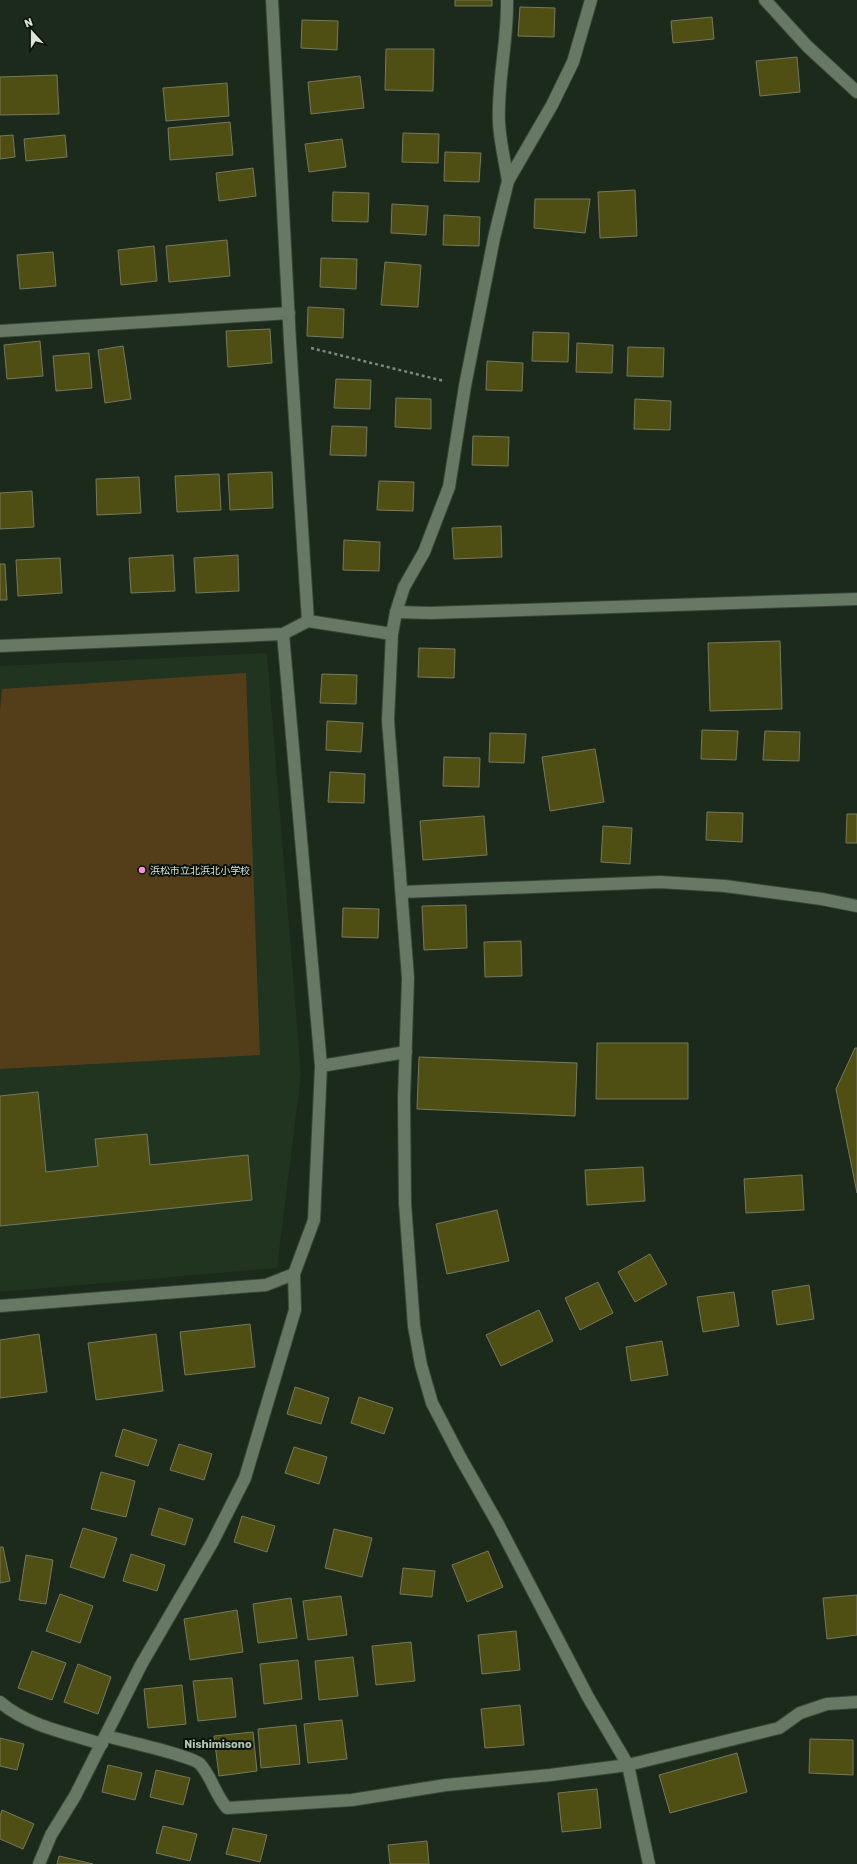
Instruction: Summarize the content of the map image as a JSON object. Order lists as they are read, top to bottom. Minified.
{"districts":["Nishimisono"],"places":["浜松市立北浜北小学校"],"north":"top"}
